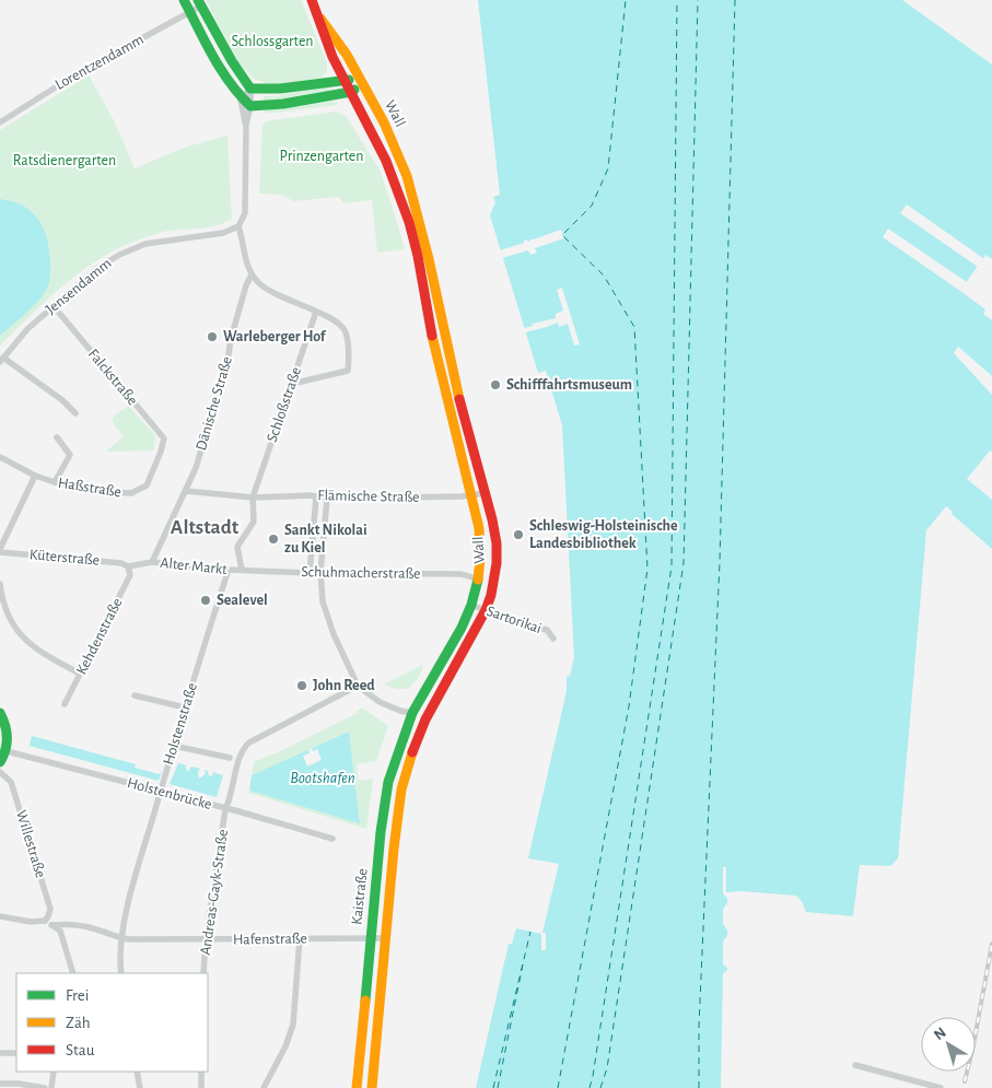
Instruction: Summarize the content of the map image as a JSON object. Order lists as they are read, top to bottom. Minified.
{"streets":{"main road":["Wall","Kaistraße"],"street":["Lorentzendamm","Jensendamm","Falckstraße","Dänische Straße","Schloßstraße","Haßstraße","Flämische Straße","Küterstraße","Alter Markt","Schuhmacherstraße","Sartorikai","Kehdenstraße","Holstenstraße","Holstenbrücke","Willestraße","Andreas-Gayk-Straße","Hafenstraße"]},"crossings":[["Wall","Flämische Straße"],["Wall","Schuhmacherstraße"],["Wall","Sartorikai"],["Wall","Kaistraße"],["Jensendamm","Falckstraße"],["Falckstraße","Haßstraße"],["Dänische Straße","Alter Markt"],["Schloßstraße","Flämische Straße"],["Schloßstraße","Alter Markt"],["Flämische Straße","Alter Markt"],["Küterstraße","Alter Markt"],["Küterstraße","Kehdenstraße"],["Alter Markt","Schuhmacherstraße"],["Alter Markt","Kehdenstraße"],["Alter Markt","Holstenstraße"],["Holstenstraße","Holstenbrücke"],["Holstenstraße","Hafenstraße"],["Holstenbrücke","Andreas-Gayk-Straße"],["Andreas-Gayk-Straße","Hafenstraße"],["Kaistraße","Hafenstraße"]],"districts":["Altstadt"],"water":["Bootshafen"],"parks":["Schlossgarten","Prinzengarten","Ratsdienergarten"],"places":["Warleberger Hof","Schifffahrtsmuseum","Schleswig-Holsteinische Landesbibliothek","Sankt Nikolai zu Kiel","Sealevel","John Reed"],"legend":["Frei","Zäh","Stau"],"north":"top left"}
